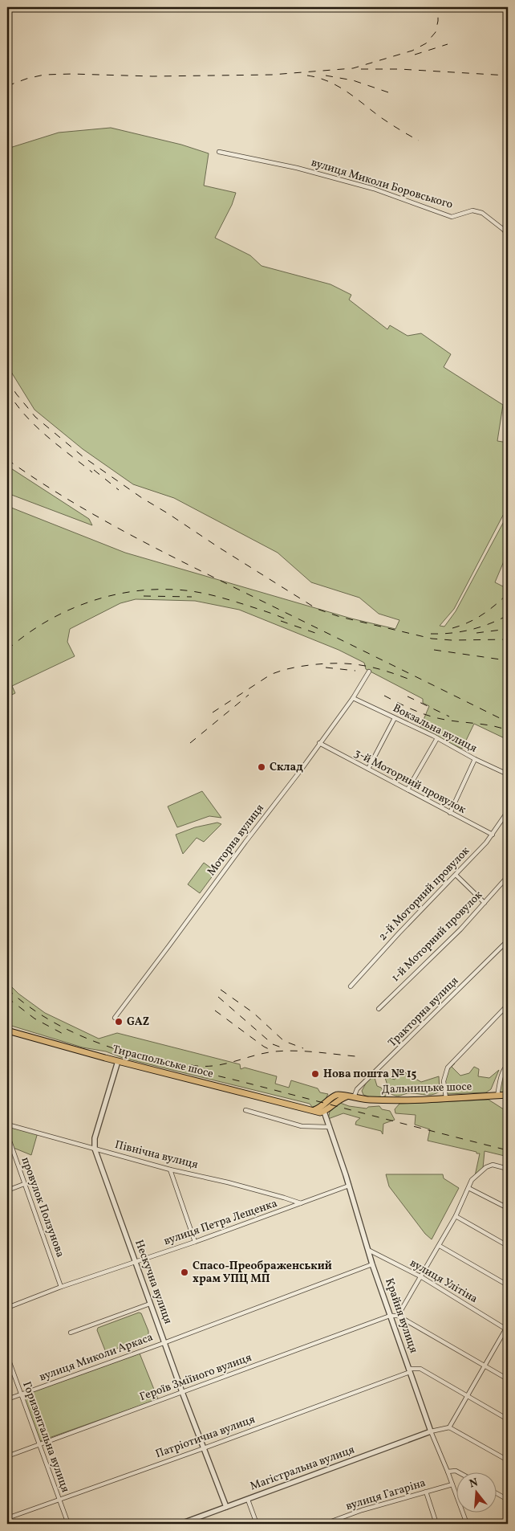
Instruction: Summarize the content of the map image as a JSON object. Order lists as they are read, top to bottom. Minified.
{"streets":{"main road":["Тираспольське шосе","Дальницьке шосе"],"street":["вулиця Миколи Боровського","Вокзальна вулиця","3-й Моторний провулок","Моторна вулиця","2-й Моторний провулок","1-й Моторний провулок","Тракторна вулиця","Північна вулиця","провулок Ползунова","вулиця Петра Лещенка","вулиця Улітіна","Нескучна вулиця","Крайня вулиця","вулиця Миколи Аркаса","Героїв Зміїного вулиця","Горизонтальна вулиця","Патріотична вулиця","Магістральна вулиця","вулиця Гагаріна"]},"crossings":[["Вокзальна вулиця","Моторна вулиця"],["3-й Моторний провулок","Моторна вулиця"],["3-й Моторний провулок","2-й Моторний провулок"],["Тракторна вулиця","Дальницьке шосе"],["Тираспольське шосе","Дальницьке шосе"],["Тираспольське шосе","Нескучна вулиця"],["Тираспольське шосе","Крайня вулиця"],["Дальницьке шосе","Крайня вулиця"],["Північна вулиця","вулиця Петра Лещенка"],["Північна вулиця","Нескучна вулиця"],["провулок Ползунова","вулиця Петра Лещенка"],["вулиця Петра Лещенка","Нескучна вулиця"],["вулиця Петра Лещенка","Крайня вулиця"],["вулиця Улітіна","Крайня вулиця"],["Нескучна вулиця","вулиця Миколи Аркаса"],["Нескучна вулиця","Героїв Зміїного вулиця"],["Нескучна вулиця","Патріотична вулиця"],["Нескучна вулиця","Магістральна вулиця"],["Крайня вулиця","вулиця Миколи Аркаса"],["Крайня вулиця","Героїв Зміїного вулиця"],["Крайня вулиця","Патріотична вулиця"],["Крайня вулиця","Магістральна вулиця"],["Крайня вулиця","вулиця Гагаріна"],["вулиця Миколи Аркаса","Горизонтальна вулиця"],["Героїв Зміїного вулиця","Горизонтальна вулиця"],["Горизонтальна вулиця","Патріотична вулиця"]],"places":["Склад","GAZ","Нова пошта № 15","Спасо-Преображенський храм УПЦ МП"],"north":"top"}
